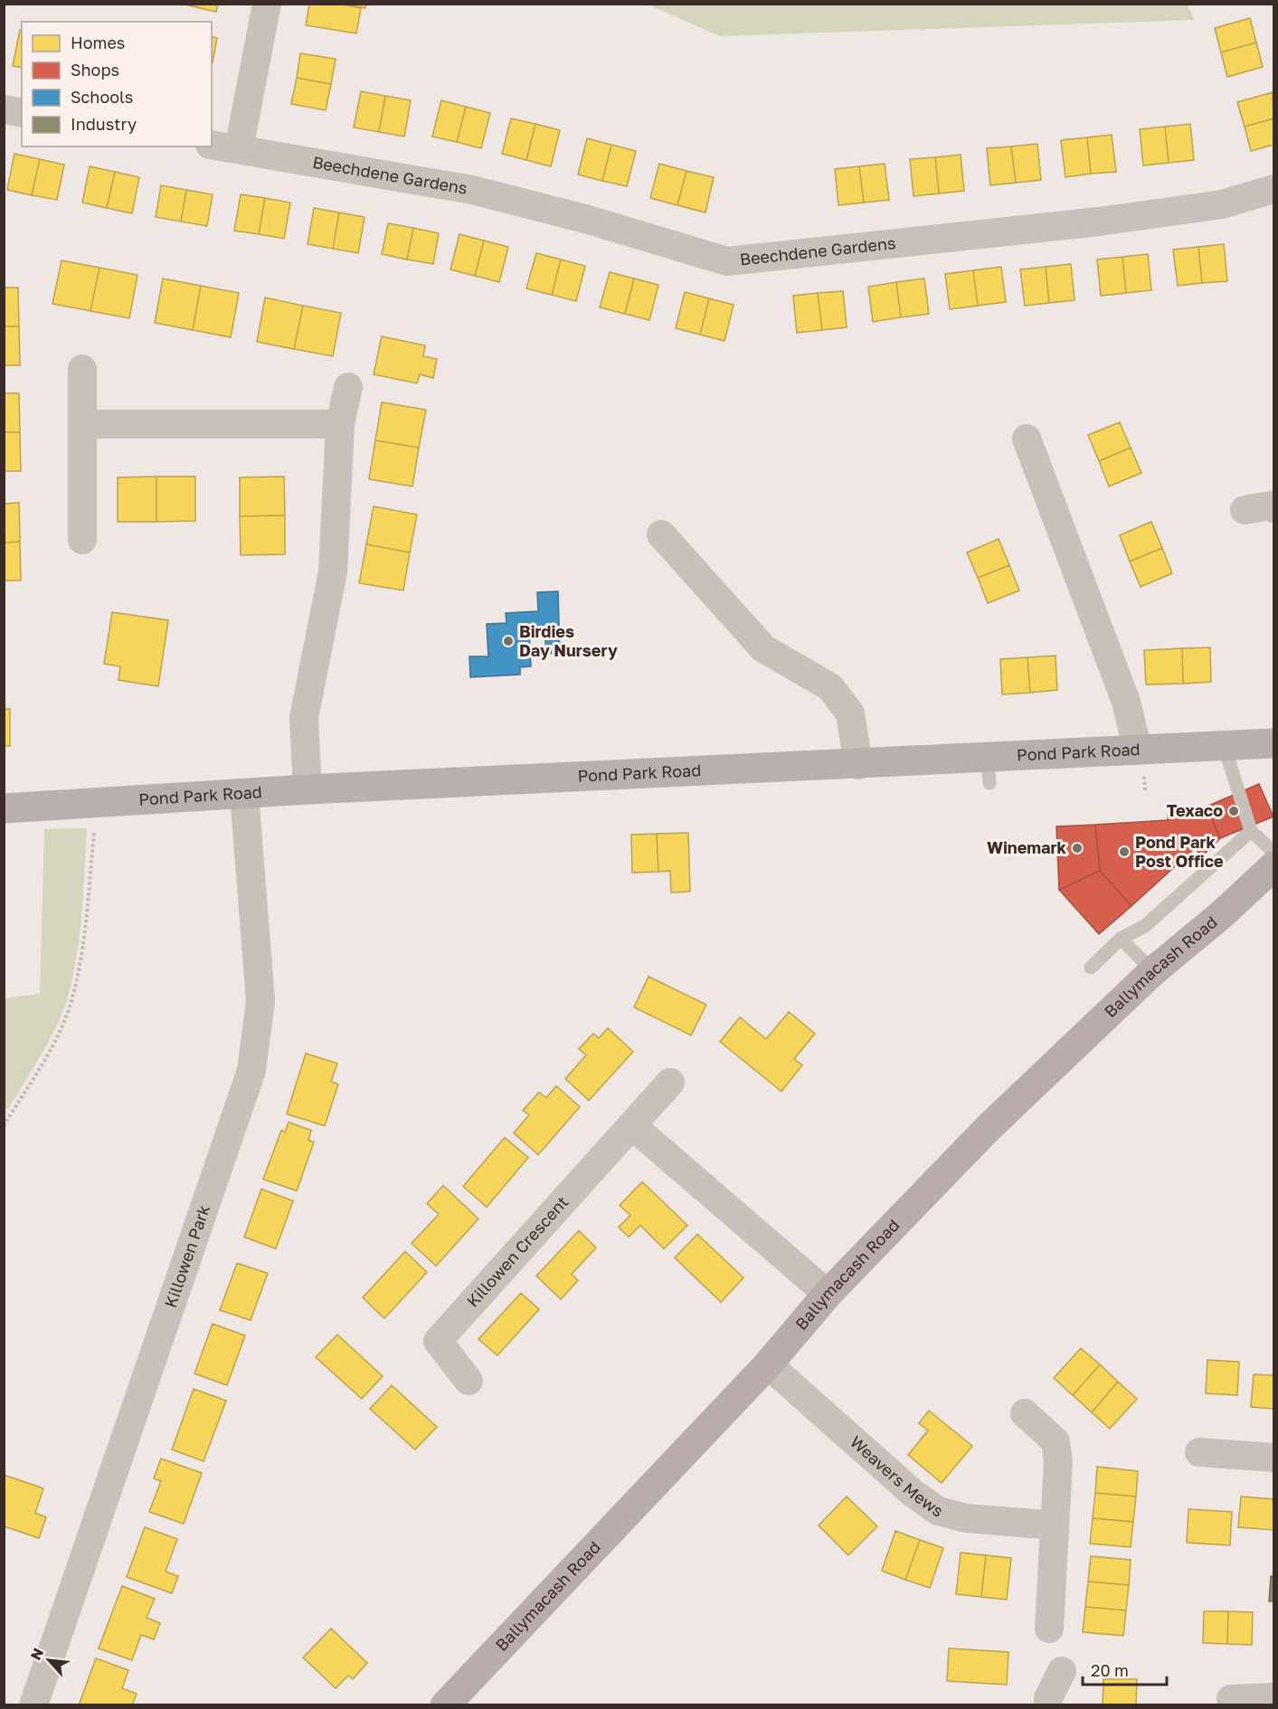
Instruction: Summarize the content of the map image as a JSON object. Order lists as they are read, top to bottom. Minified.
{"streets":{"main road":["Pond Park Road","Ballymacash Road"],"street":["Beechdene Gardens","Killowen Crescent","Killowen Park","Weavers Mews"]},"crossings":[["Pond Park Road","Killowen Park"],["Ballymacash Road","Weavers Mews"]],"places":["Birdies Day Nursery","Texaco","Winemark","Pond Park Post Office"],"legend":["Homes","Shops","Schools","Industry"],"scale_bar":"20 m","north":"top left"}
